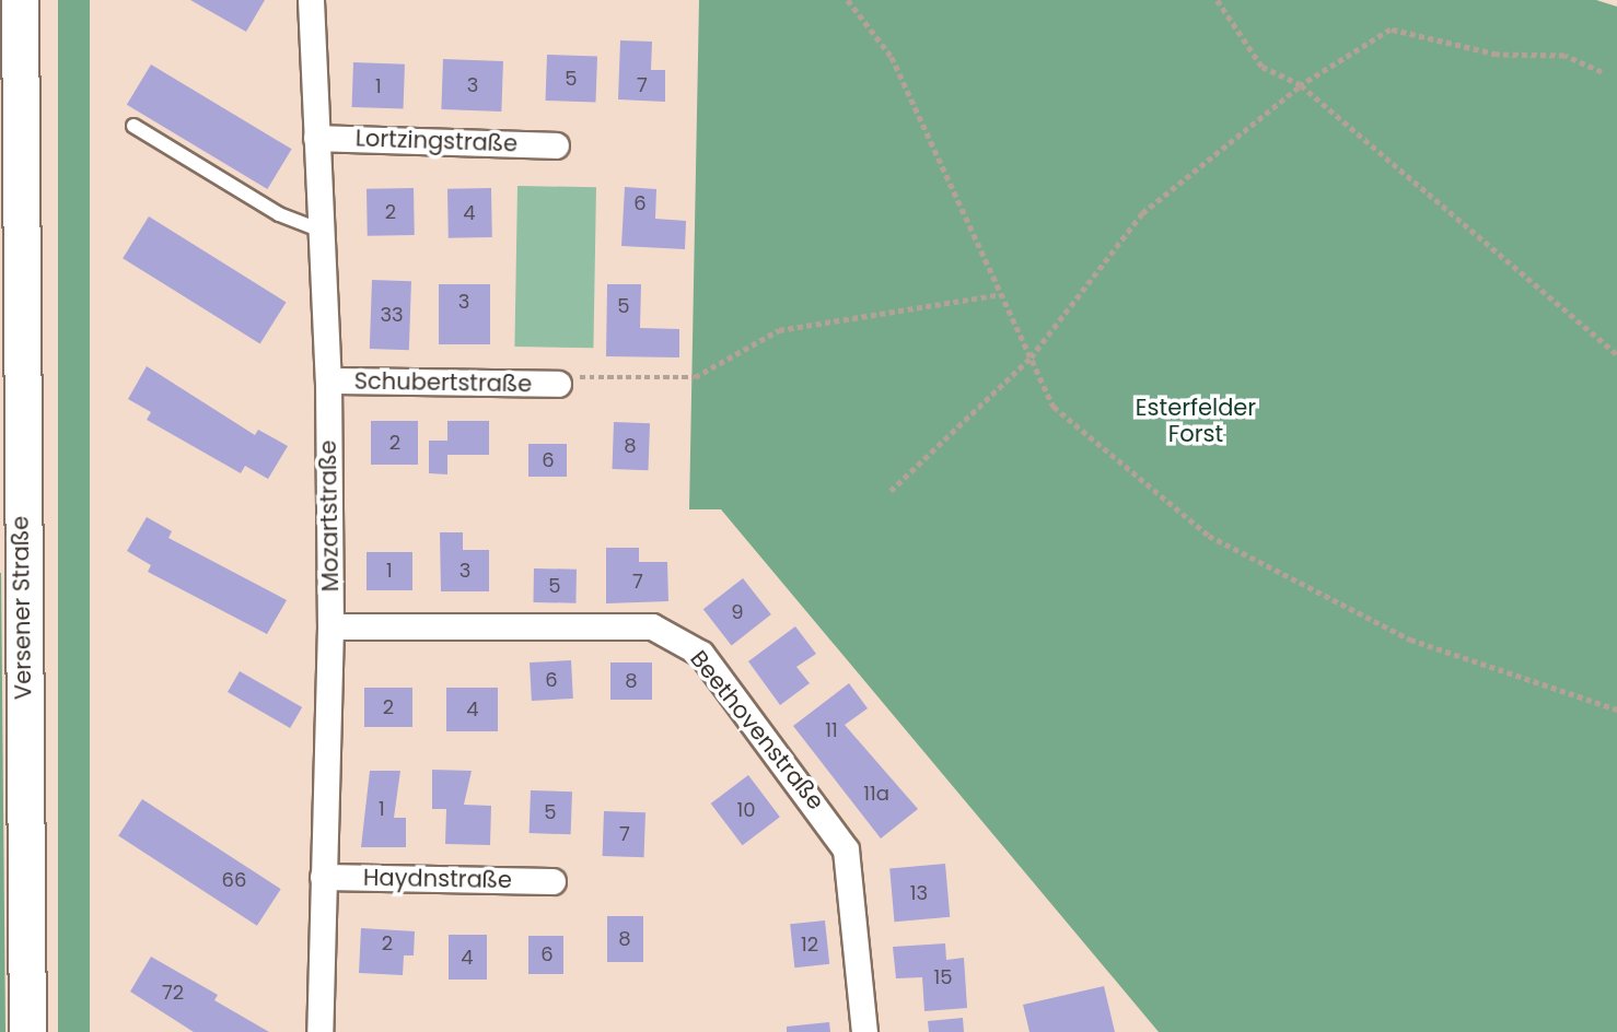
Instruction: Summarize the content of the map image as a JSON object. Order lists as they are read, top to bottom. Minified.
{"streets":{"street":["Lortzingstraße","Schubertstraße","Mozartstraße","Versener Straße","Beethovenstraße","Haydnstraße"]},"crossings":[["Lortzingstraße","Mozartstraße"],["Schubertstraße","Mozartstraße"],["Mozartstraße","Beethovenstraße"],["Mozartstraße","Haydnstraße"]],"parks":["Esterfelder Forst"],"house_numbers":["5","3","7","1","6","2","4","3","5","33","2","8","6","1","3","7","5","9","6","8","2","4","11","11a","1","10","5","7","66","13","8","2","12","6","4","15","72"]}
